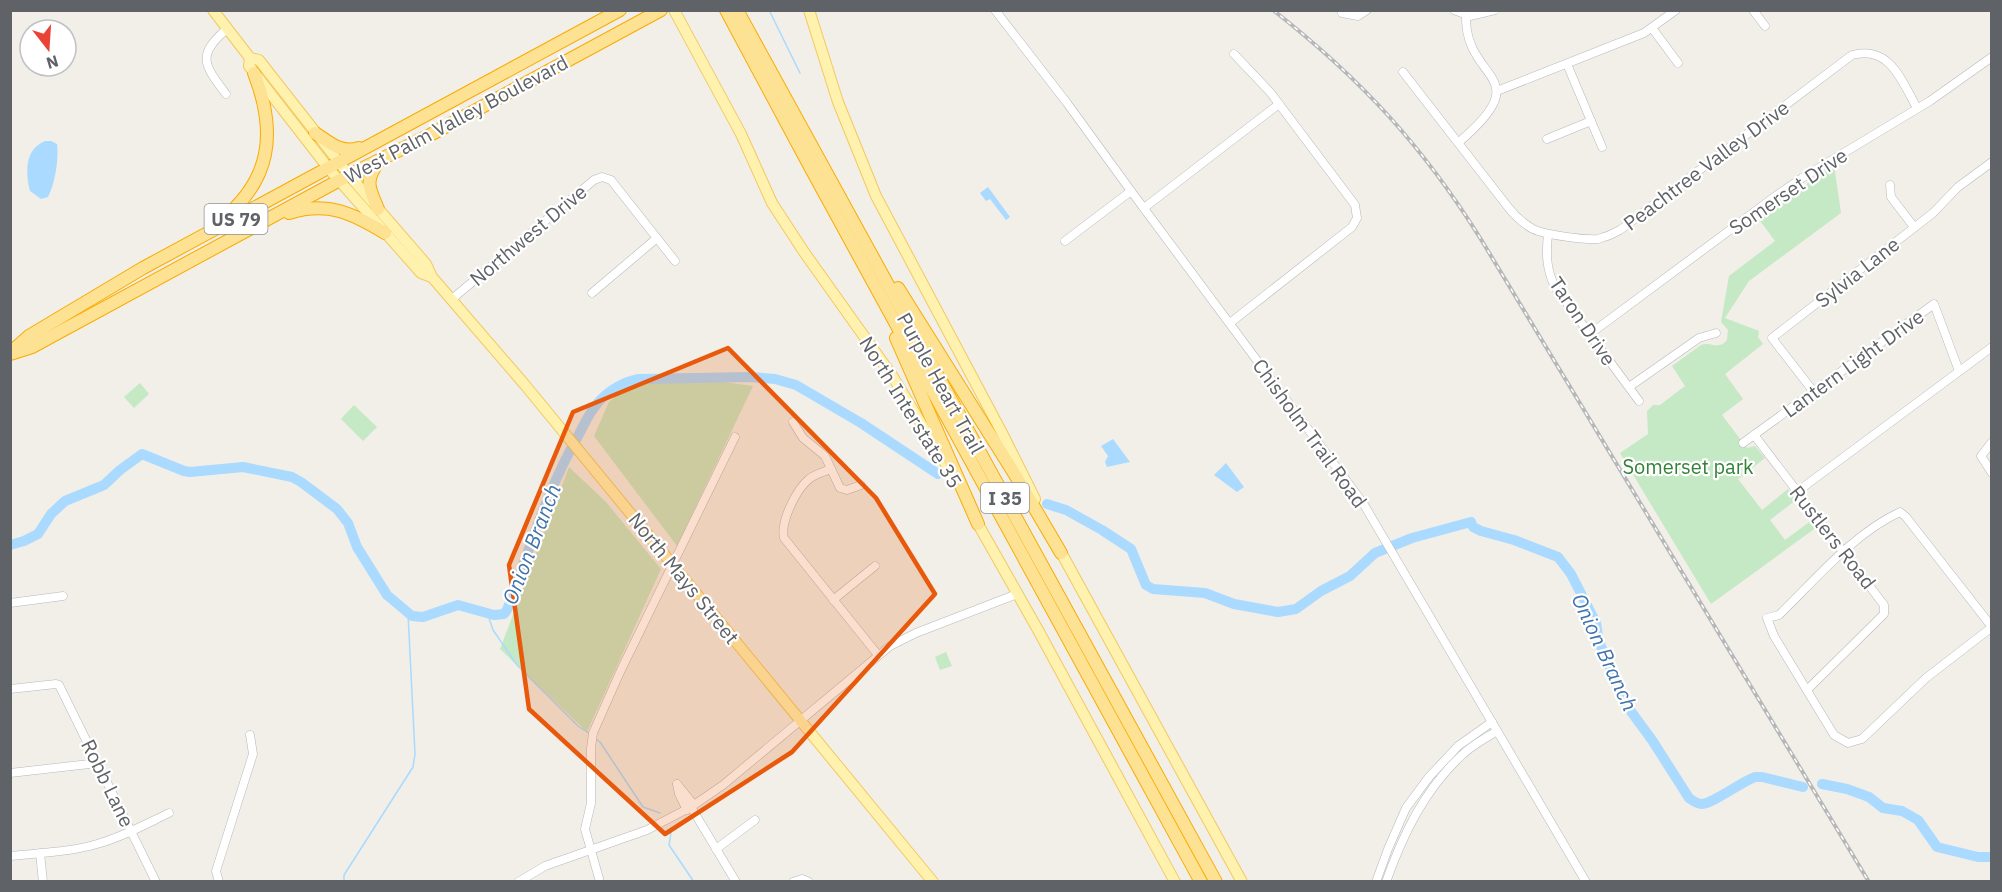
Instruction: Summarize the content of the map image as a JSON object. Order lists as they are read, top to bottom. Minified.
{"streets":{"highway":["West Palm Valley Boulevard","US 79","Purple Heart Trail","I 35"],"main road":["North Interstate 35","North Mays Street"],"street":["Peachtree Valley Drive","Somerset Drive","Northwest Drive","Sylvia Lane","Taron Drive","Lantern Light Drive","Chisholm Trail Road","Rustlers Road","Robb Lane"]},"crossings":[["West Palm Valley Boulevard","US 79"],["West Palm Valley Boulevard","North Mays Street"],["Peachtree Valley Drive","Somerset Drive"],["Peachtree Valley Drive","Taron Drive"],["Somerset Drive","Taron Drive"],["Northwest Drive","North Mays Street"],["Sylvia Lane","Lantern Light Drive"],["Lantern Light Drive","Rustlers Road"]],"water":["Onion Branch"],"parks":["Somerset park"],"north":"bottom"}
